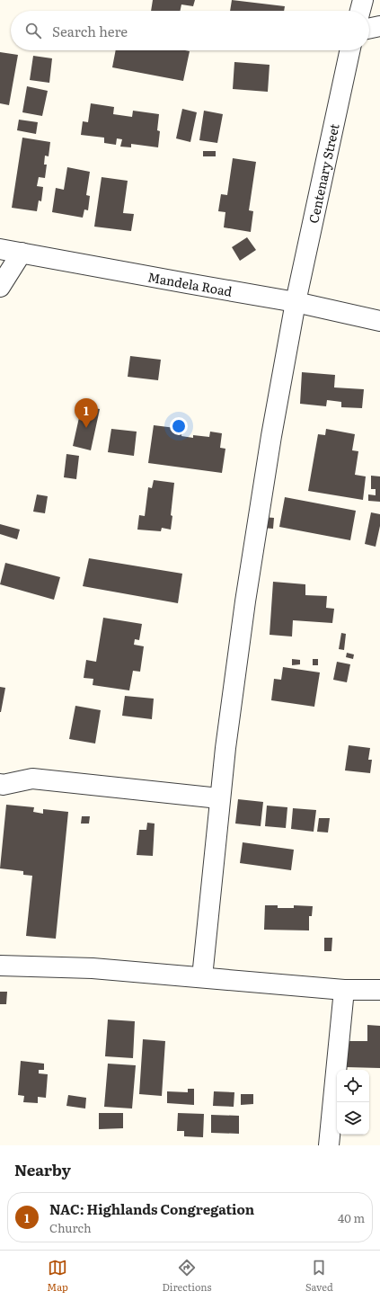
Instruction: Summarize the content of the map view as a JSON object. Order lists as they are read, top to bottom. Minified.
{"streets":{"street":["Centenary Street","Mandela Road"]},"crossings":[["Centenary Street","Mandela Road"]],"page":{"search":"Search here","pins":"1","heading":"Nearby","list":[{"mark":"1","name":"NAC: Highlands Congregation","note":"Church","value":"40 m"}],"nav":["Map","Directions","Saved"]}}
